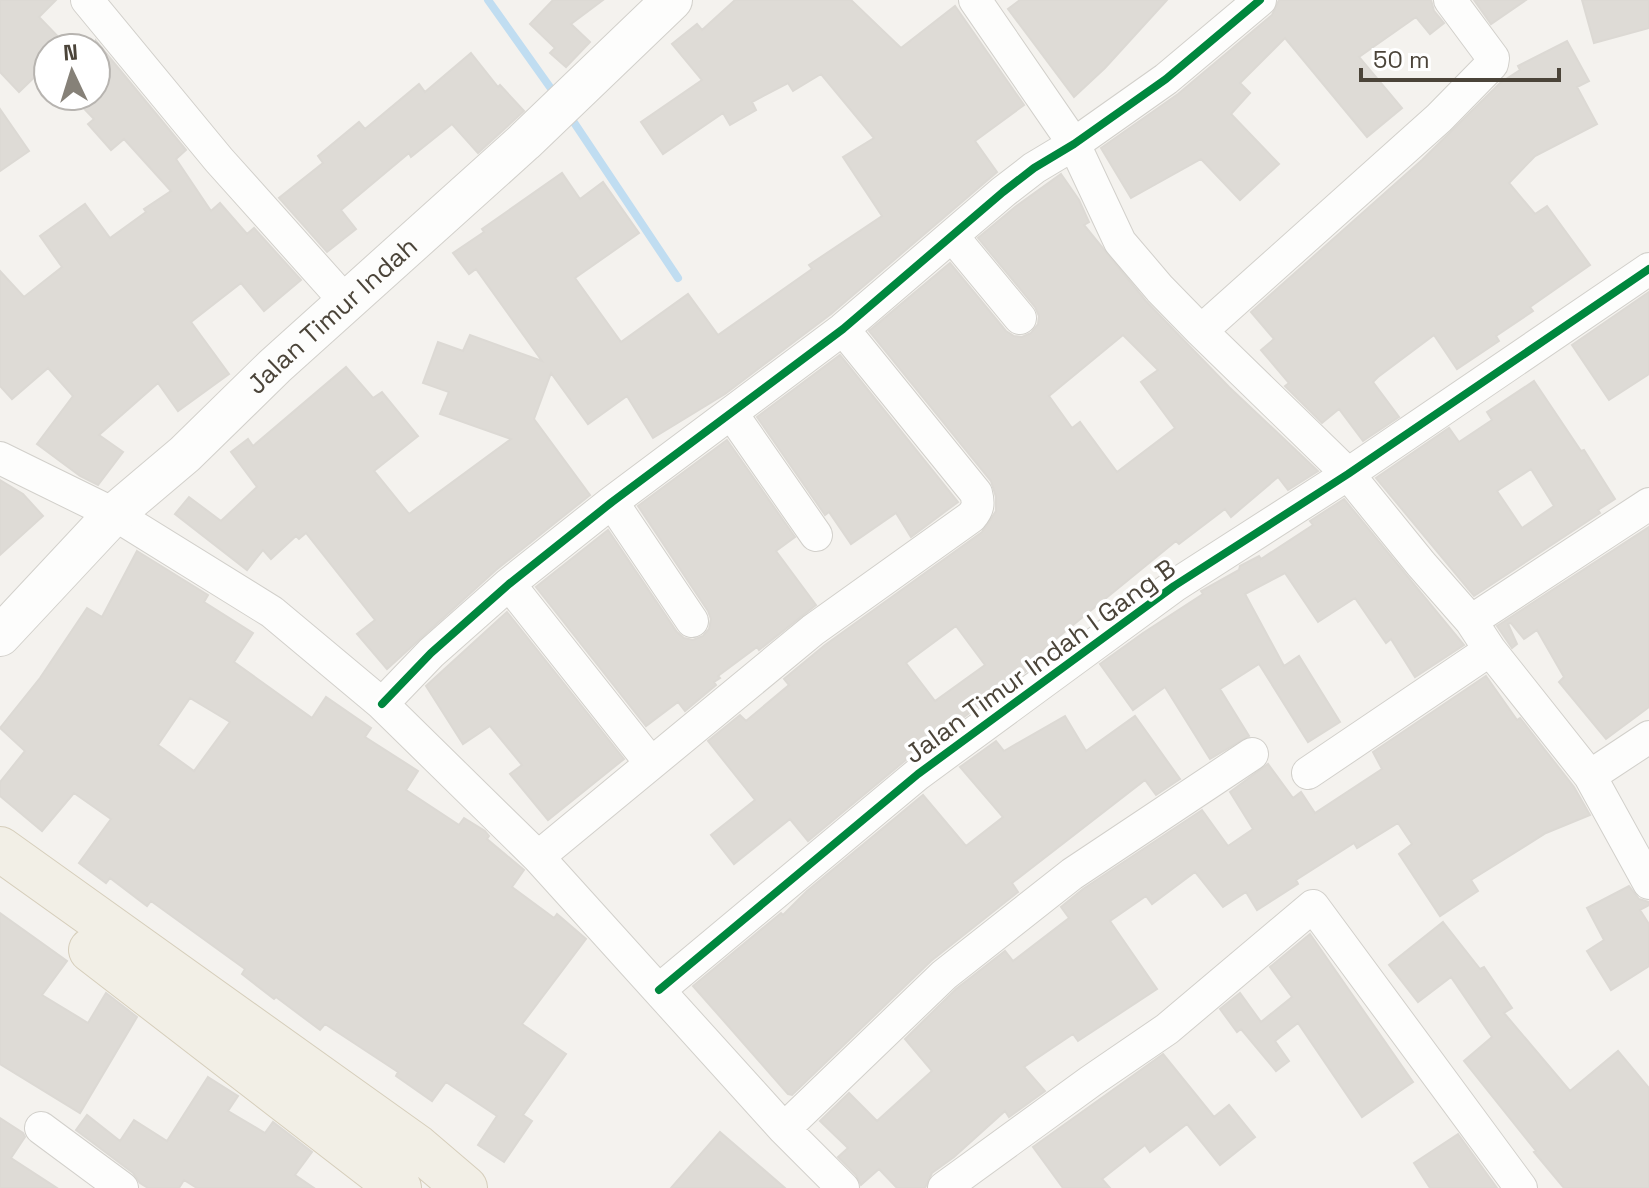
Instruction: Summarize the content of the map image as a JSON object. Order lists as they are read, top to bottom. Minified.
{"streets":{"street":["Jalan Timur Indah","Jalan Timur Indah I Gang B"]},"scale_bar":"50 m","north":"top"}
